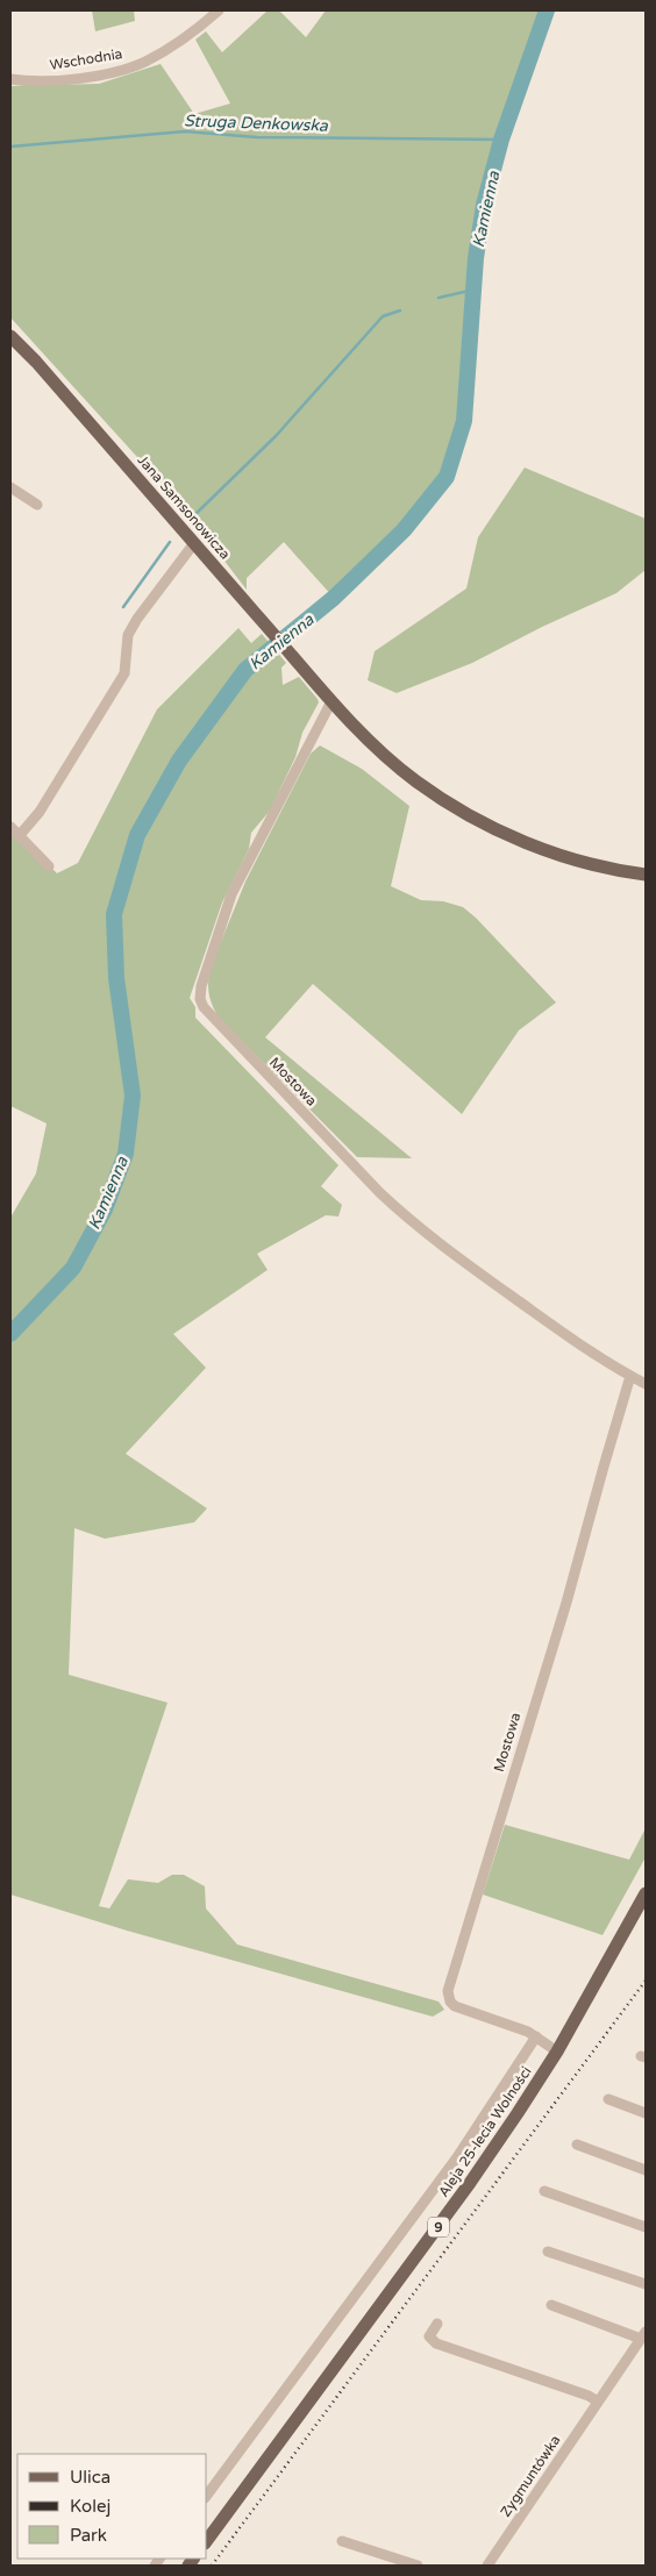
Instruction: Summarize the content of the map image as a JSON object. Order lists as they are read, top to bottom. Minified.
{"streets":{"main road":["Jana Samsonowicza","Aleja 25-lecia Wolności","9"],"street":["Wschodnia","Mostowa","Zygmuntówka"]},"crossings":[["Jana Samsonowicza","Mostowa"],["Mostowa","Aleja 25-lecia Wolności"]],"water":["Struga Denkowska","Kamienna"],"legend":["Ulica","Kolej","Park"]}
